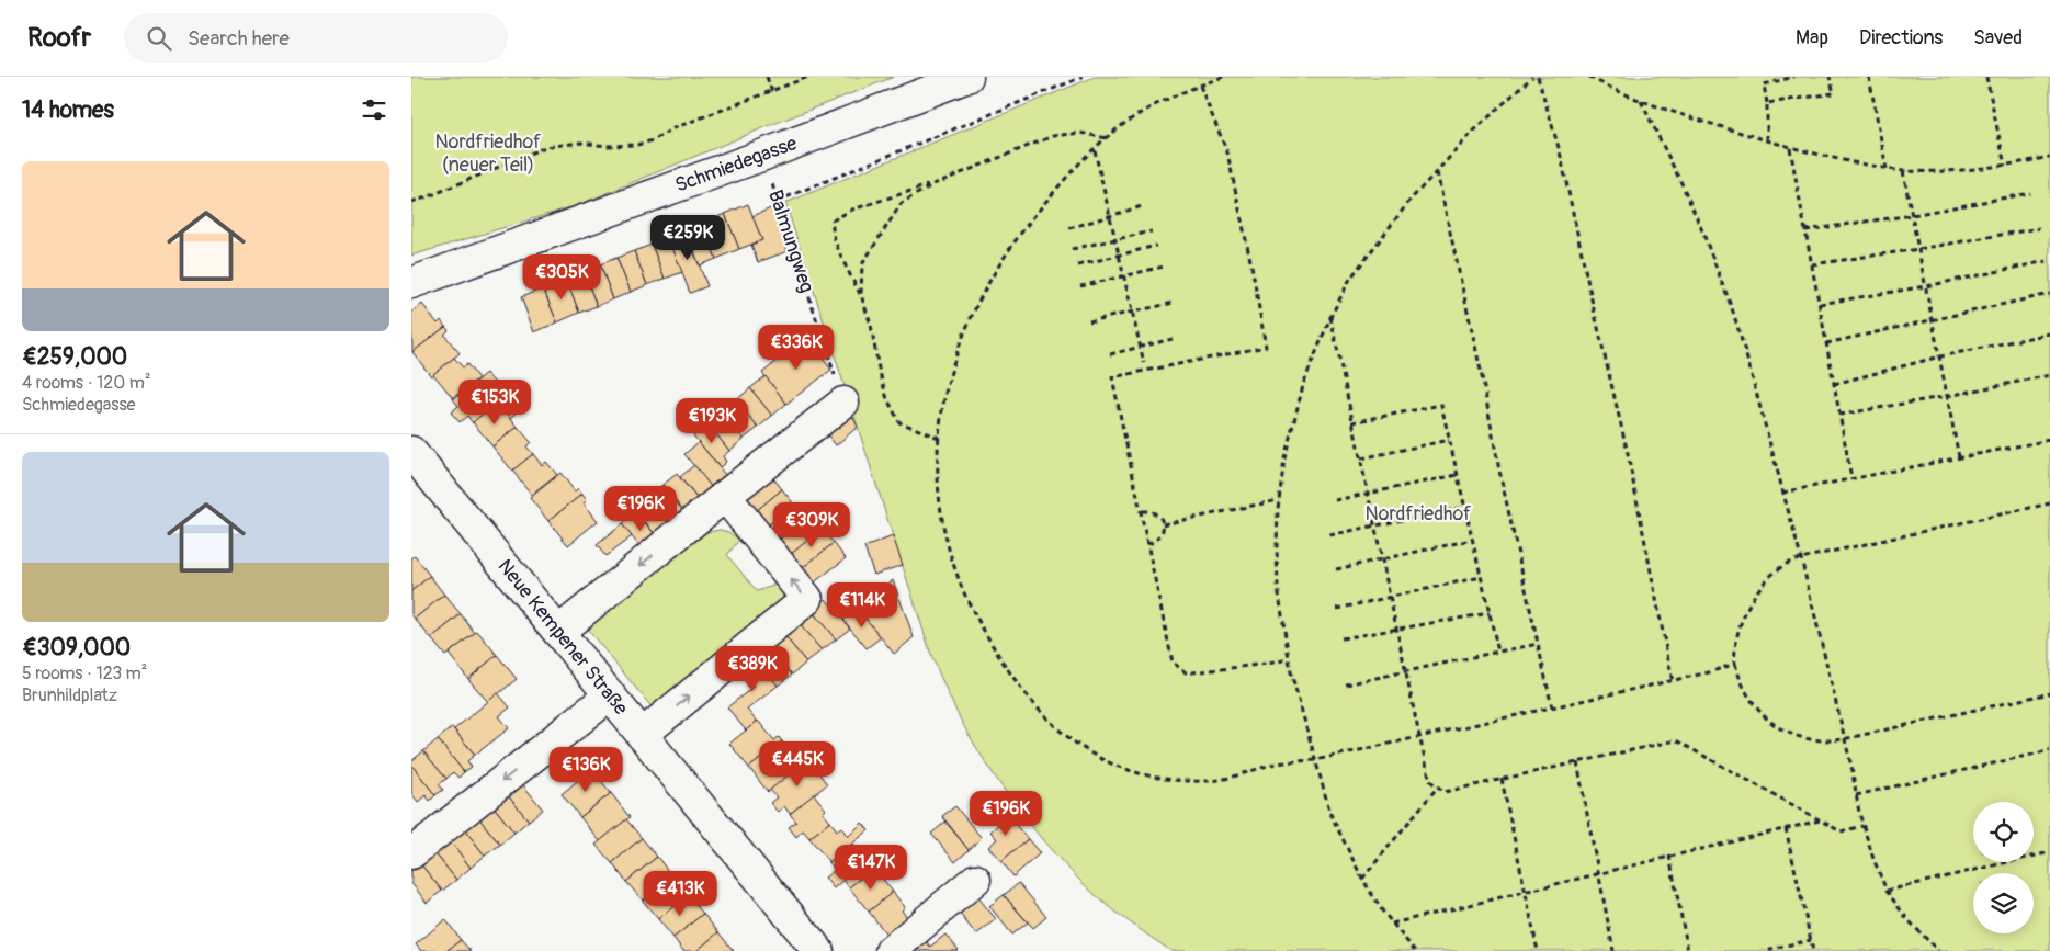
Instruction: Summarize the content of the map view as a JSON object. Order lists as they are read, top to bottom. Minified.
{"streets":{"street":["Schmiedegasse","Neue Kempener Straße"],"path":["Balmungweg"]},"crossings":[["Schmiedegasse","Balmungweg"]],"parks":["Nordfriedhof (neuer Teil)","Nordfriedhof"],"page":{"header":"Roofr","search":"Search here","nav":["Map","Directions","Saved"],"heading":"14 homes","list":[{"name":"€259,000","note":"4 rooms · 120 m² · Schmiedegasse"},{"name":"€309,000","note":"5 rooms · 123 m² · Brunhildplatz"}],"price":["€259K","€305K","€336K","€153K","€193K","€196K","€309K","€114K","€389K","€445K","€136K","€196K","€147K","€413K"]}}
